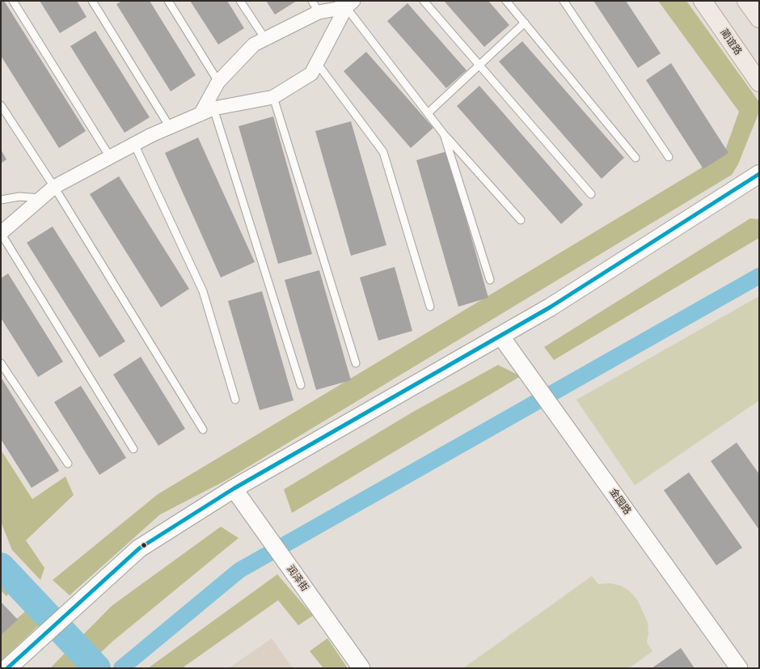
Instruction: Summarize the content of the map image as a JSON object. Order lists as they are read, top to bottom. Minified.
{"streets":{"main road":["蔺谊路"],"street":["金园路","润泽街"]}}
